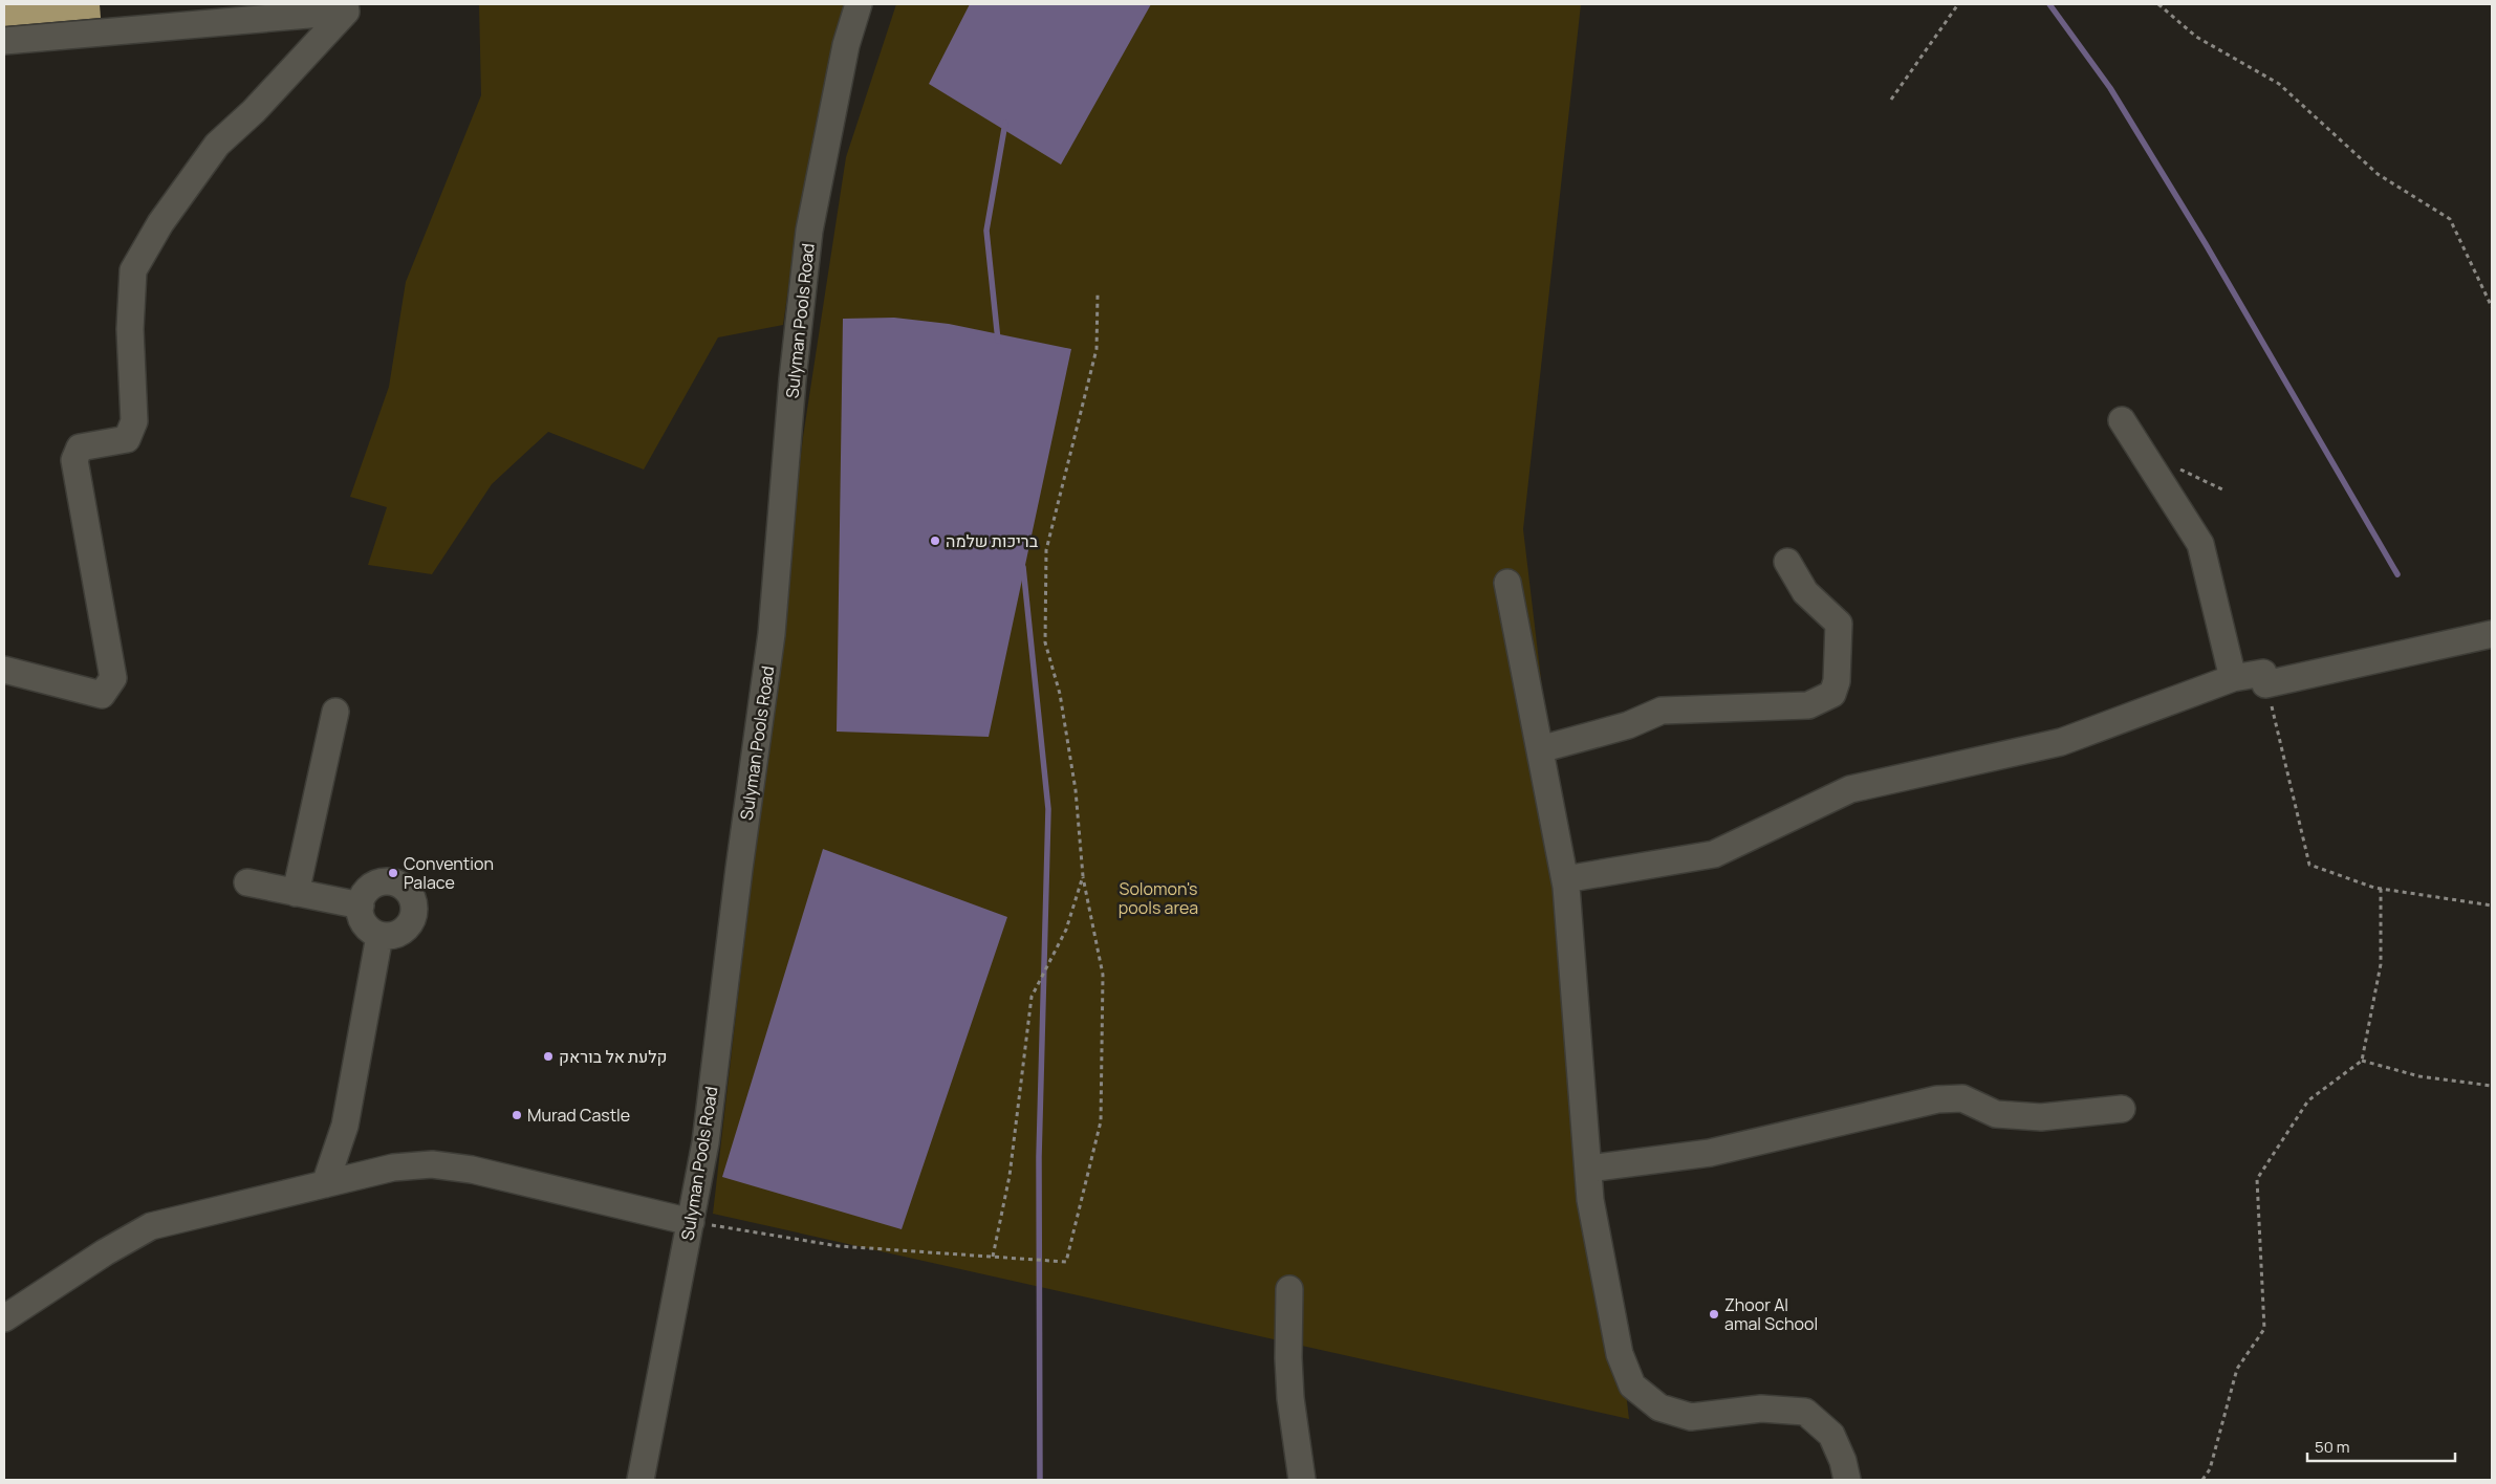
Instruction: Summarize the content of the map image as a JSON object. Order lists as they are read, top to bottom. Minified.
{"streets":{"street":["Sulyman Pools Road"]},"parks":["Solomon's pools area"],"places":["בריכות שלמה","Convention Palace","קלעת אל בוראק","Murad Castle","Zhoor Al amal School"],"scale_bar":"50 m"}
